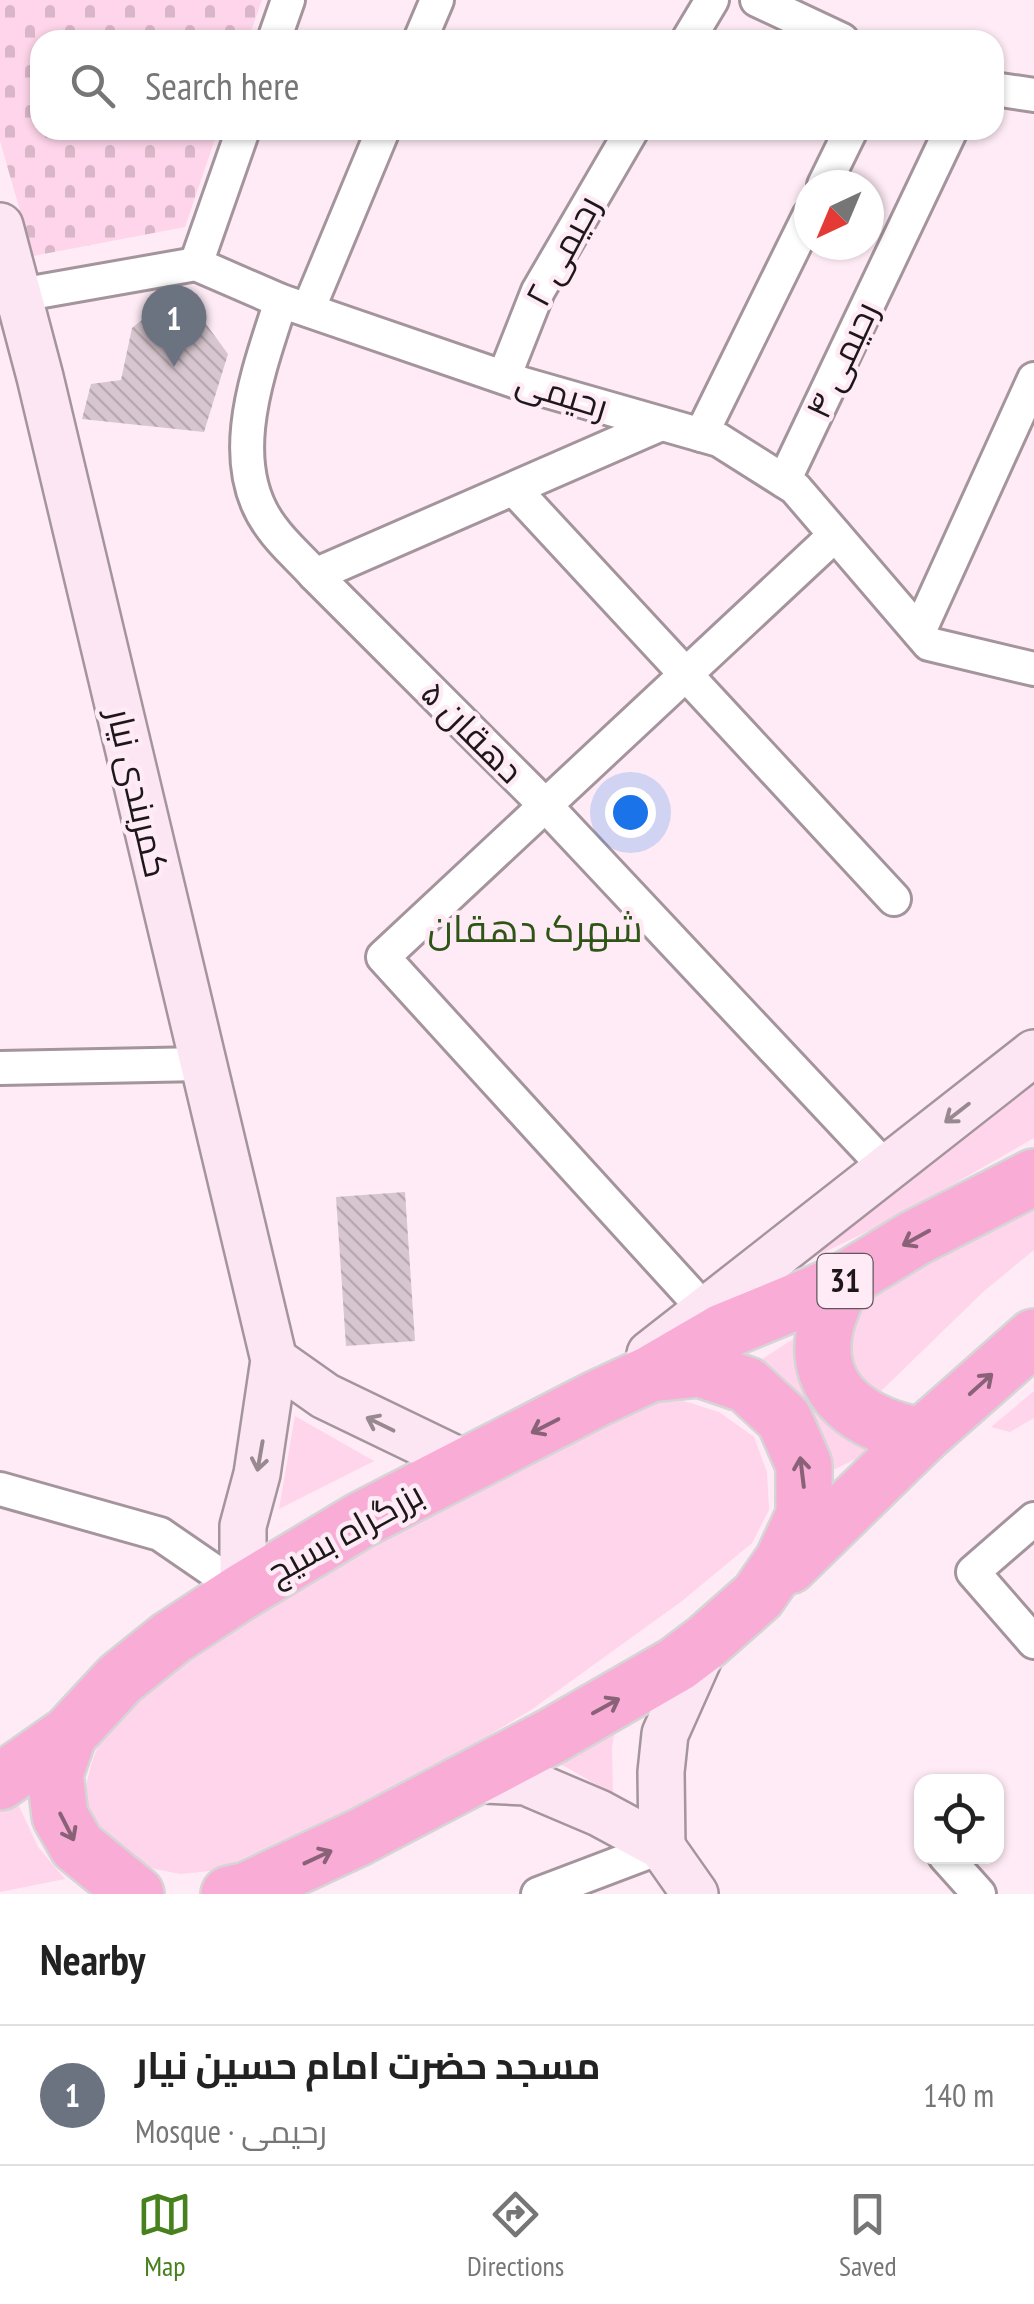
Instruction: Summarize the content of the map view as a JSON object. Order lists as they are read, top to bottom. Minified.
{"streets":{"highway":["31","بزرگراه بسیج"],"main road":["کمربندی نیار"],"street":["رحیمی ۲","رحیمی ۴","رحیمی","دهقان ۵"]},"crossings":[["رحیمی ۲","رحیمی"],["رحیمی ۴","رحیمی"],["رحیمی","دهقان ۵"]],"districts":["شهرک دهقان"],"north":"bottom left","page":{"search":"Search here","pins":"1","heading":"Nearby","list":[{"mark":"1","name":"مسجد حضرت امام حسین نیار","note":"Mosque · رحیمی","value":"140 m"}],"nav":["Map","Directions","Saved"]}}
